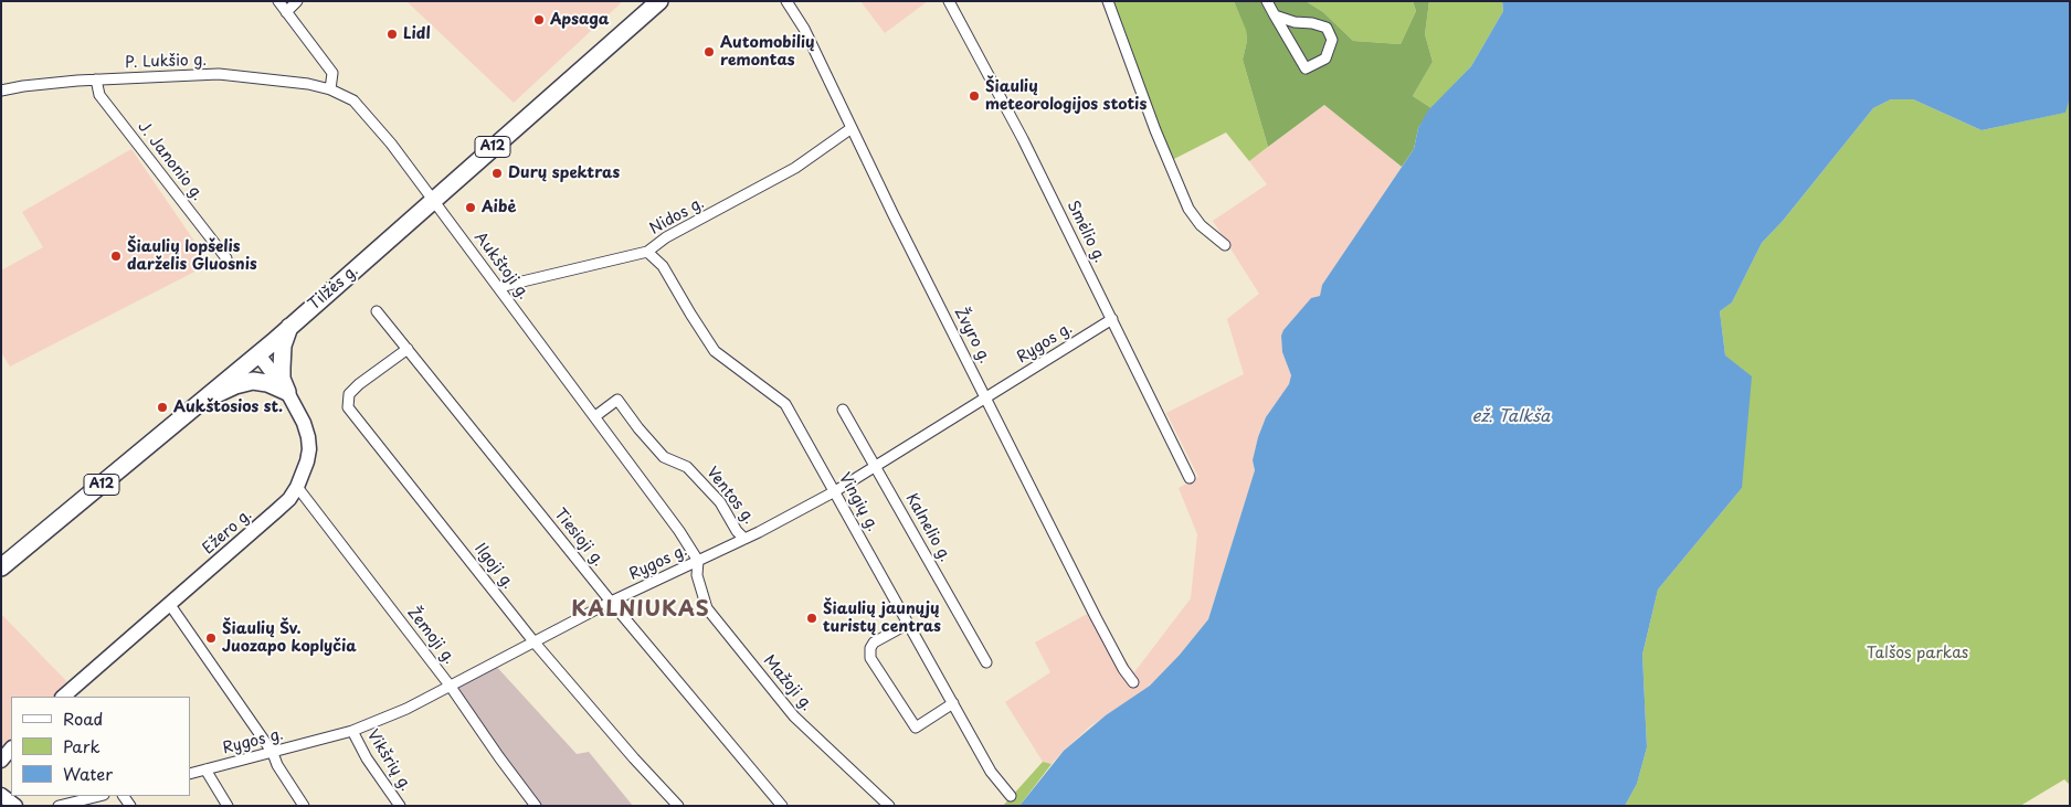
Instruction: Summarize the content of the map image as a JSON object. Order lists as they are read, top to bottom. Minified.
{"streets":{"highway":["A12","Tilžės g."],"main road":["Ežero g."],"street":["P. Lukšio g.","J. Janonio g.","Nidos g.","Smėlio g.","Aukštoji g.","Žvyro g.","Rygos g.","Ventos g.","Vingių g.","Kalnelio g.","Tiesioji g.","Ilgoji g.","Žemoji g.","Mažoji g.","Vikšrių g."]},"crossings":[["P. Lukšio g.","J. Janonio g."],["P. Lukšio g.","Aukštoji g."],["Nidos g.","Aukštoji g."],["Nidos g.","Žvyro g."],["Nidos g.","Vingių g."],["Smėlio g.","Rygos g."],["Aukštoji g.","Tilžės g."],["Aukštoji g.","Rygos g."],["Aukštoji g.","Ventos g."],["Aukštoji g.","Mažoji g."],["Tilžės g.","Ežero g."],["Žvyro g.","Rygos g."],["Rygos g.","Ventos g."],["Rygos g.","Vingių g."],["Rygos g.","Kalnelio g."],["Rygos g.","Tiesioji g."],["Rygos g.","Ilgoji g."],["Rygos g.","Žemoji g."],["Rygos g.","Mažoji g."],["Rygos g.","Vikšrių g."],["Ežero g.","Žemoji g."],["Tiesioji g.","Ilgoji g."]],"districts":["KALNIUKAS"],"water":["ež. Talkša"],"parks":["Talšos parkas"],"places":["Apsaga","Lidl","Automobilių remontas","Šiaulių meteorologijos stotis","Durų spektras","Aibė","Šiaulių lopšelis darželis Gluosnis","Aukštosios st.","Šiaulių jaunųjų turistų centras","Šiaulių Šv. Juozapo koplyčia"],"legend":["Road","Park","Water"]}
